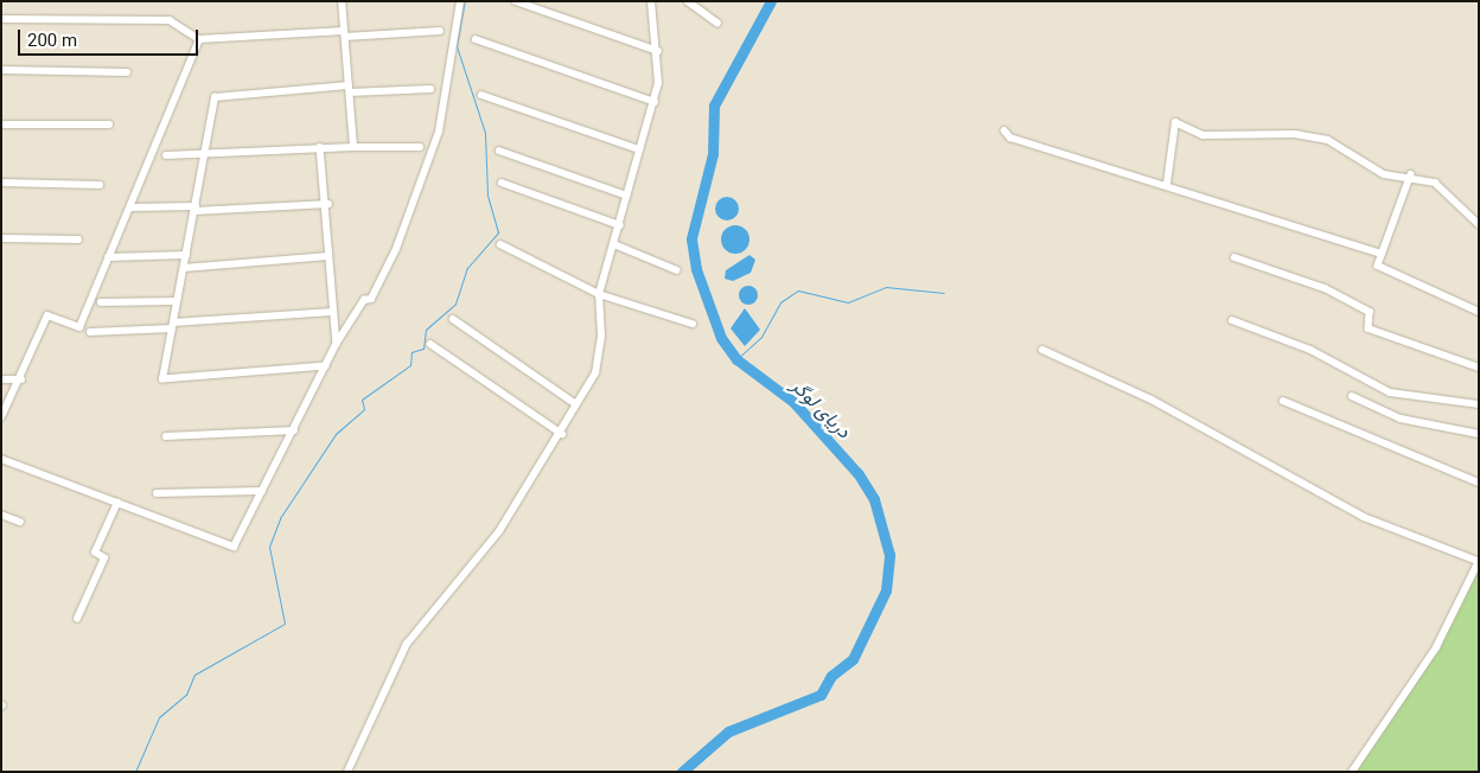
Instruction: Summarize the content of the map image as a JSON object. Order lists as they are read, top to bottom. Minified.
{"water":["دریای لوگر"],"scale_bar":"200 m"}
